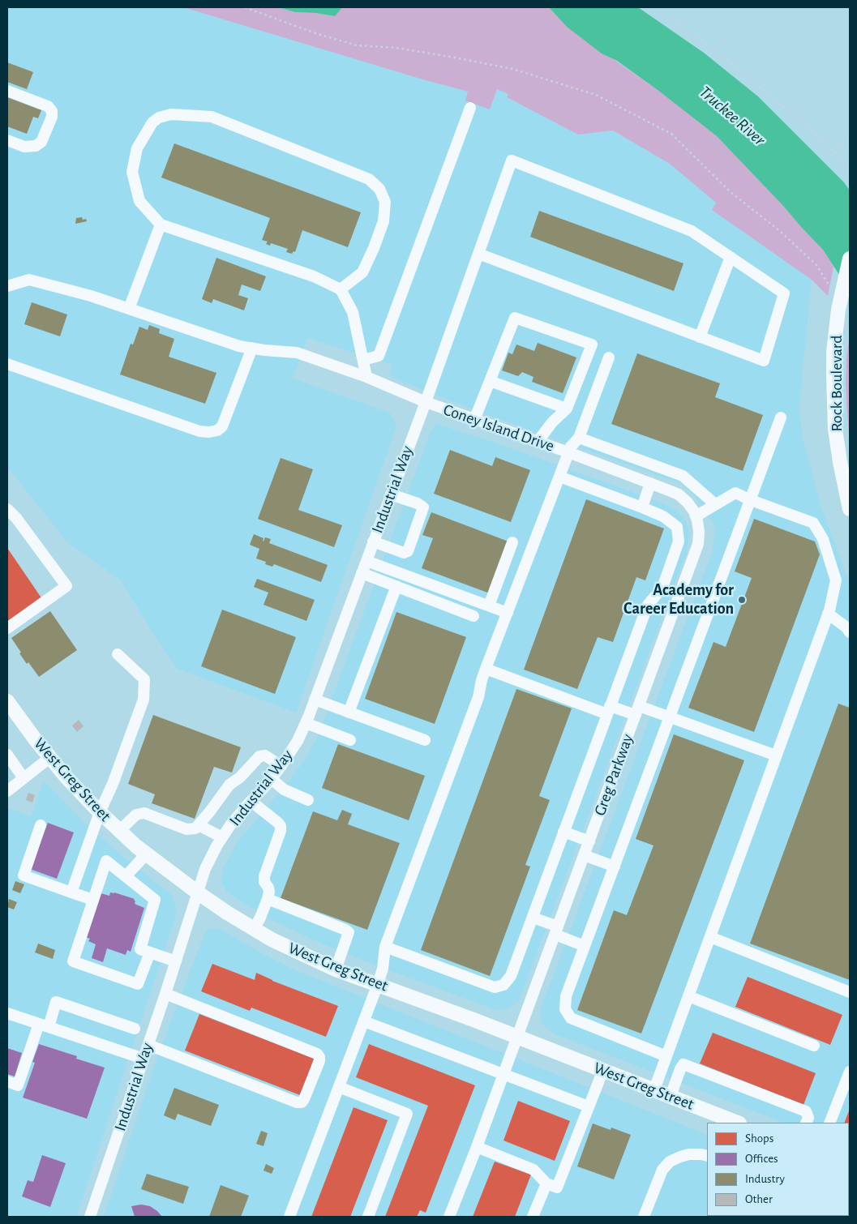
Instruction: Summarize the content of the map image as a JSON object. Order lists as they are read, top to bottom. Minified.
{"streets":{"main road":["Rock Boulevard","West Greg Street"],"street":["Coney Island Drive","Industrial Way","Greg Parkway"]},"crossings":[["Coney Island Drive","Industrial Way"],["Coney Island Drive","Greg Parkway"],["Industrial Way","West Greg Street"],["Greg Parkway","West Greg Street"]],"water":["Truckee River"],"places":["Academy for Career Education"],"legend":["Shops","Offices","Industry","Other"]}
